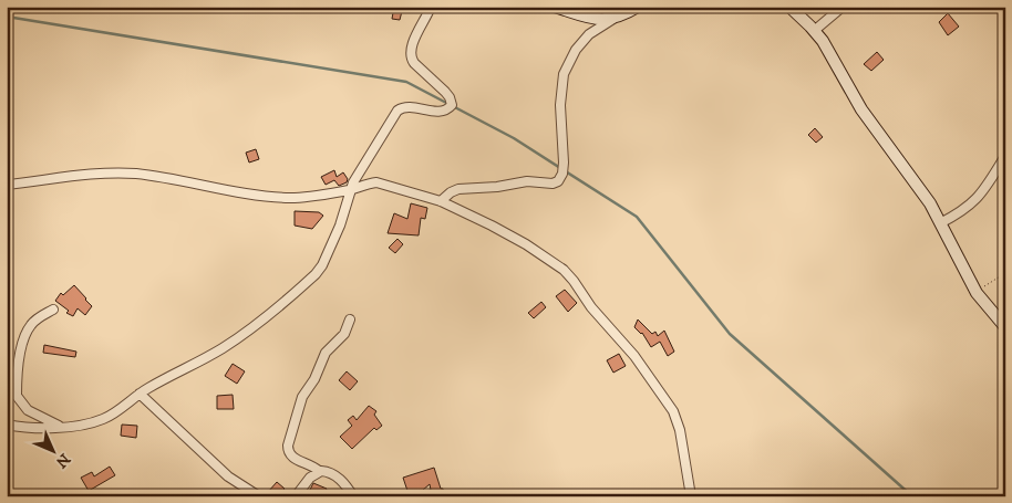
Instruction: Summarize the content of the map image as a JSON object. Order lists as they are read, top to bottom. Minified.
{"north":"bottom right"}
